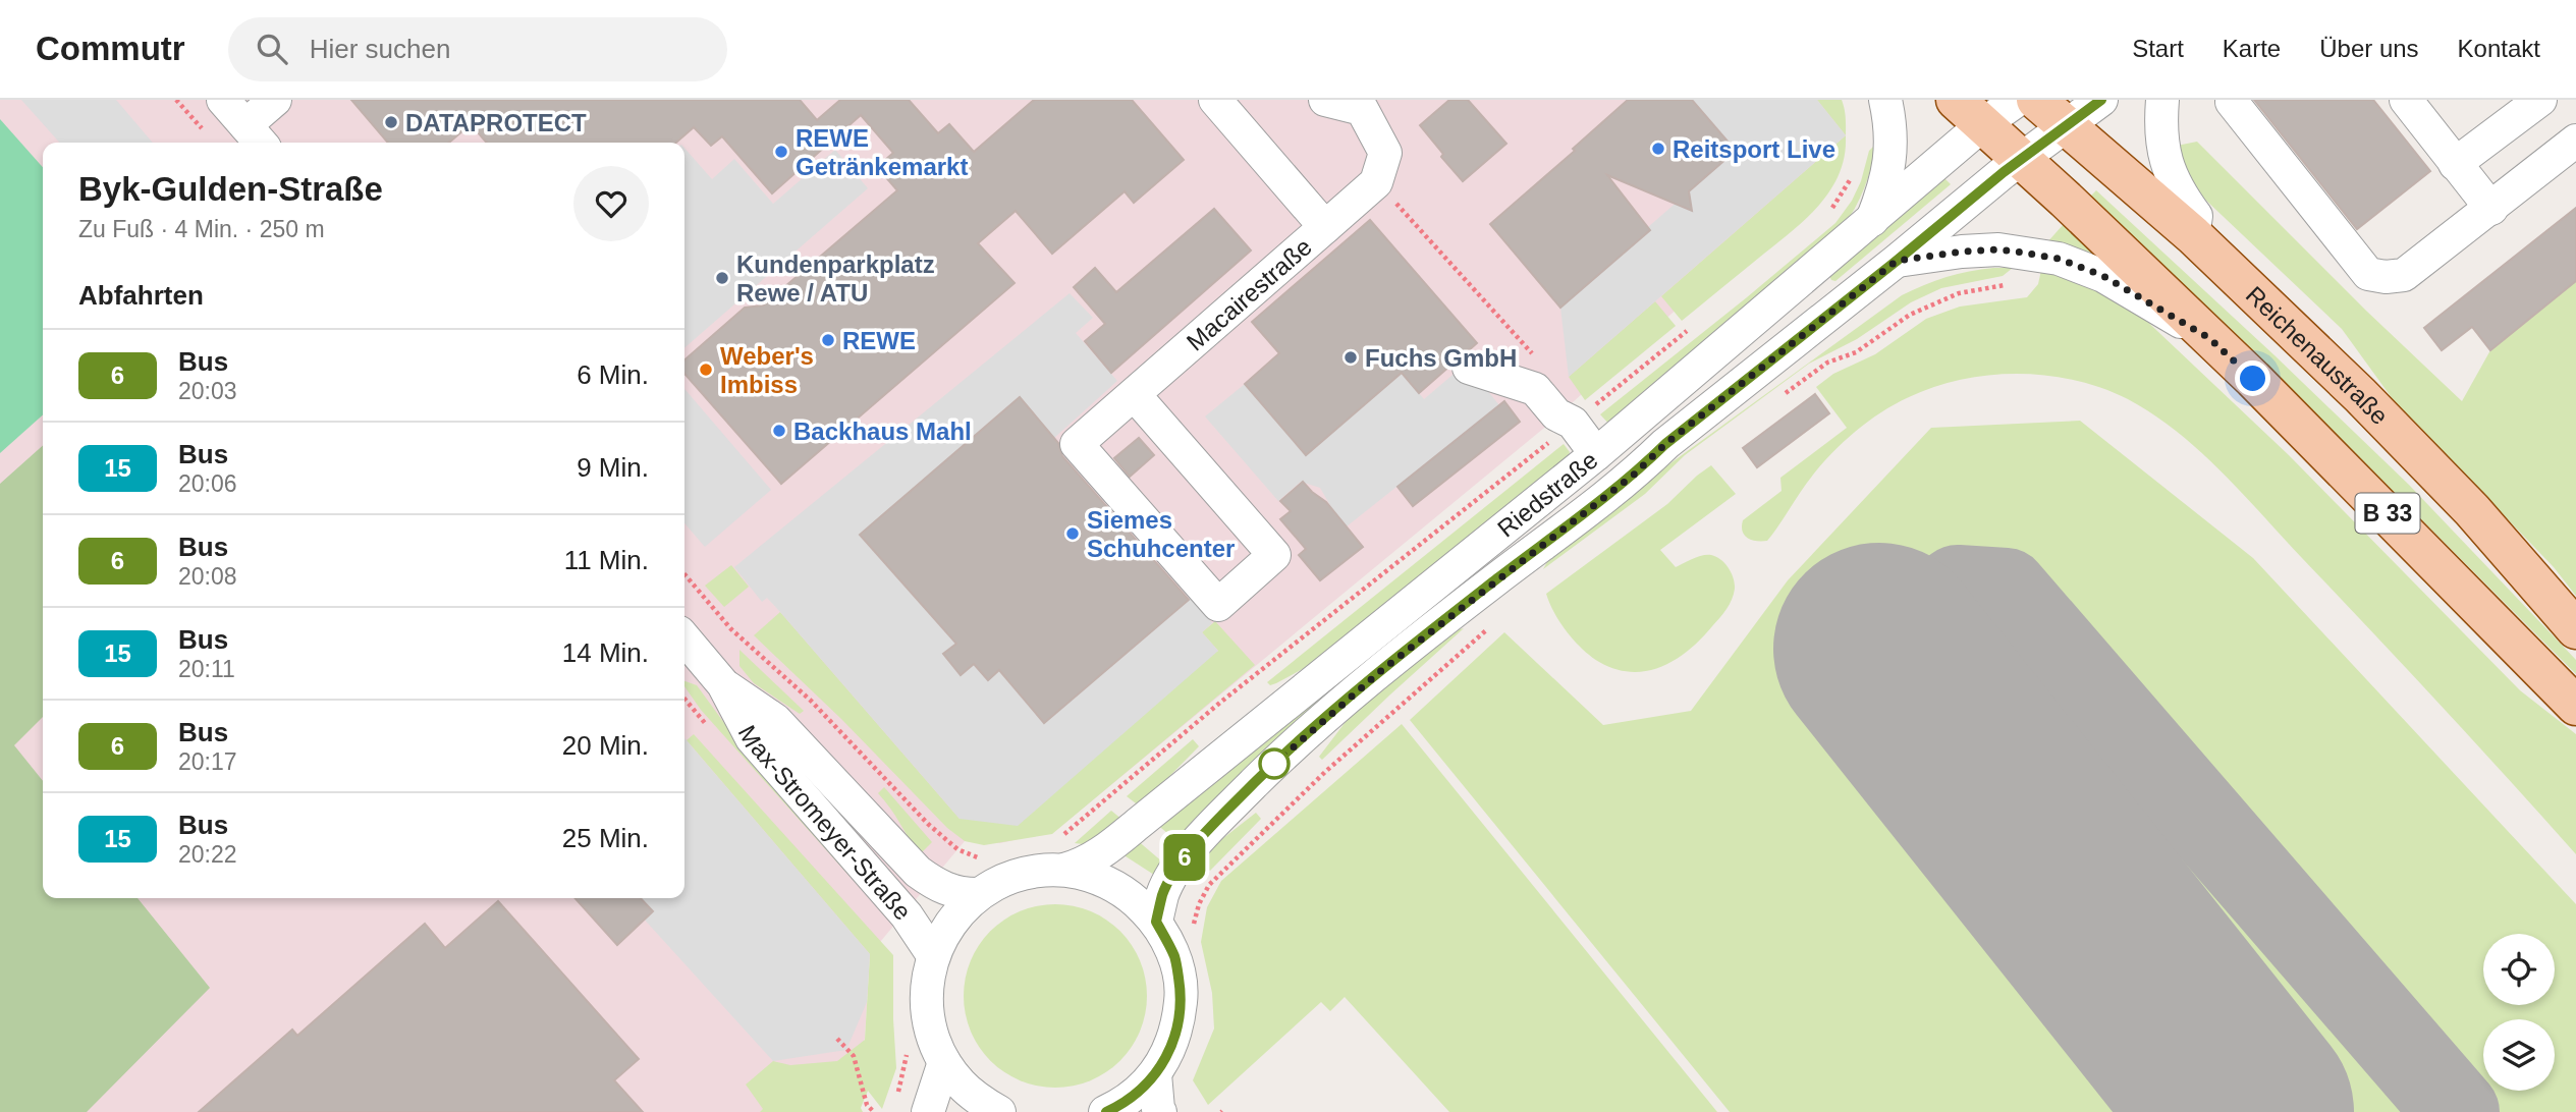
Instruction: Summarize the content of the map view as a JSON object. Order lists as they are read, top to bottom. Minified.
{"streets":{"main road":["Reichenaustraße","B 33"],"street":["Macairestraße","Riedstraße","Max-Stromeyer-Straße"]},"crossings":[["Reichenaustraße","Riedstraße"],["Riedstraße","B 33"]],"places":["DATAPROTECT","Reitsport Live","REWE Getränkemarkt","Kundenparkplatz Rewe / ATU","REWE","Fuchs GmbH","Weber's Imbiss","Backhaus Mahl","Siemes Schuhcenter"],"lines":["bus line 6"],"page":{"header":"Commutr","search":"Hier suchen","nav":["Start","Karte","Über uns","Kontakt"],"on_map":"6","heading":[["Byk-Gulden-Straße","Zu Fuß · 4 Min. · 250 m"],"Abfahrten"],"list":[{"mark":"6","name":"Bus","note":"20:03","value":"6 Min."},{"mark":"15","name":"Bus","note":"20:06","value":"9 Min."},{"mark":"6","name":"Bus","note":"20:08","value":"11 Min."},{"mark":"15","name":"Bus","note":"20:11","value":"14 Min."},{"mark":"6","name":"Bus","note":"20:17","value":"20 Min."},{"mark":"15","name":"Bus","note":"20:22","value":"25 Min."}]}}
